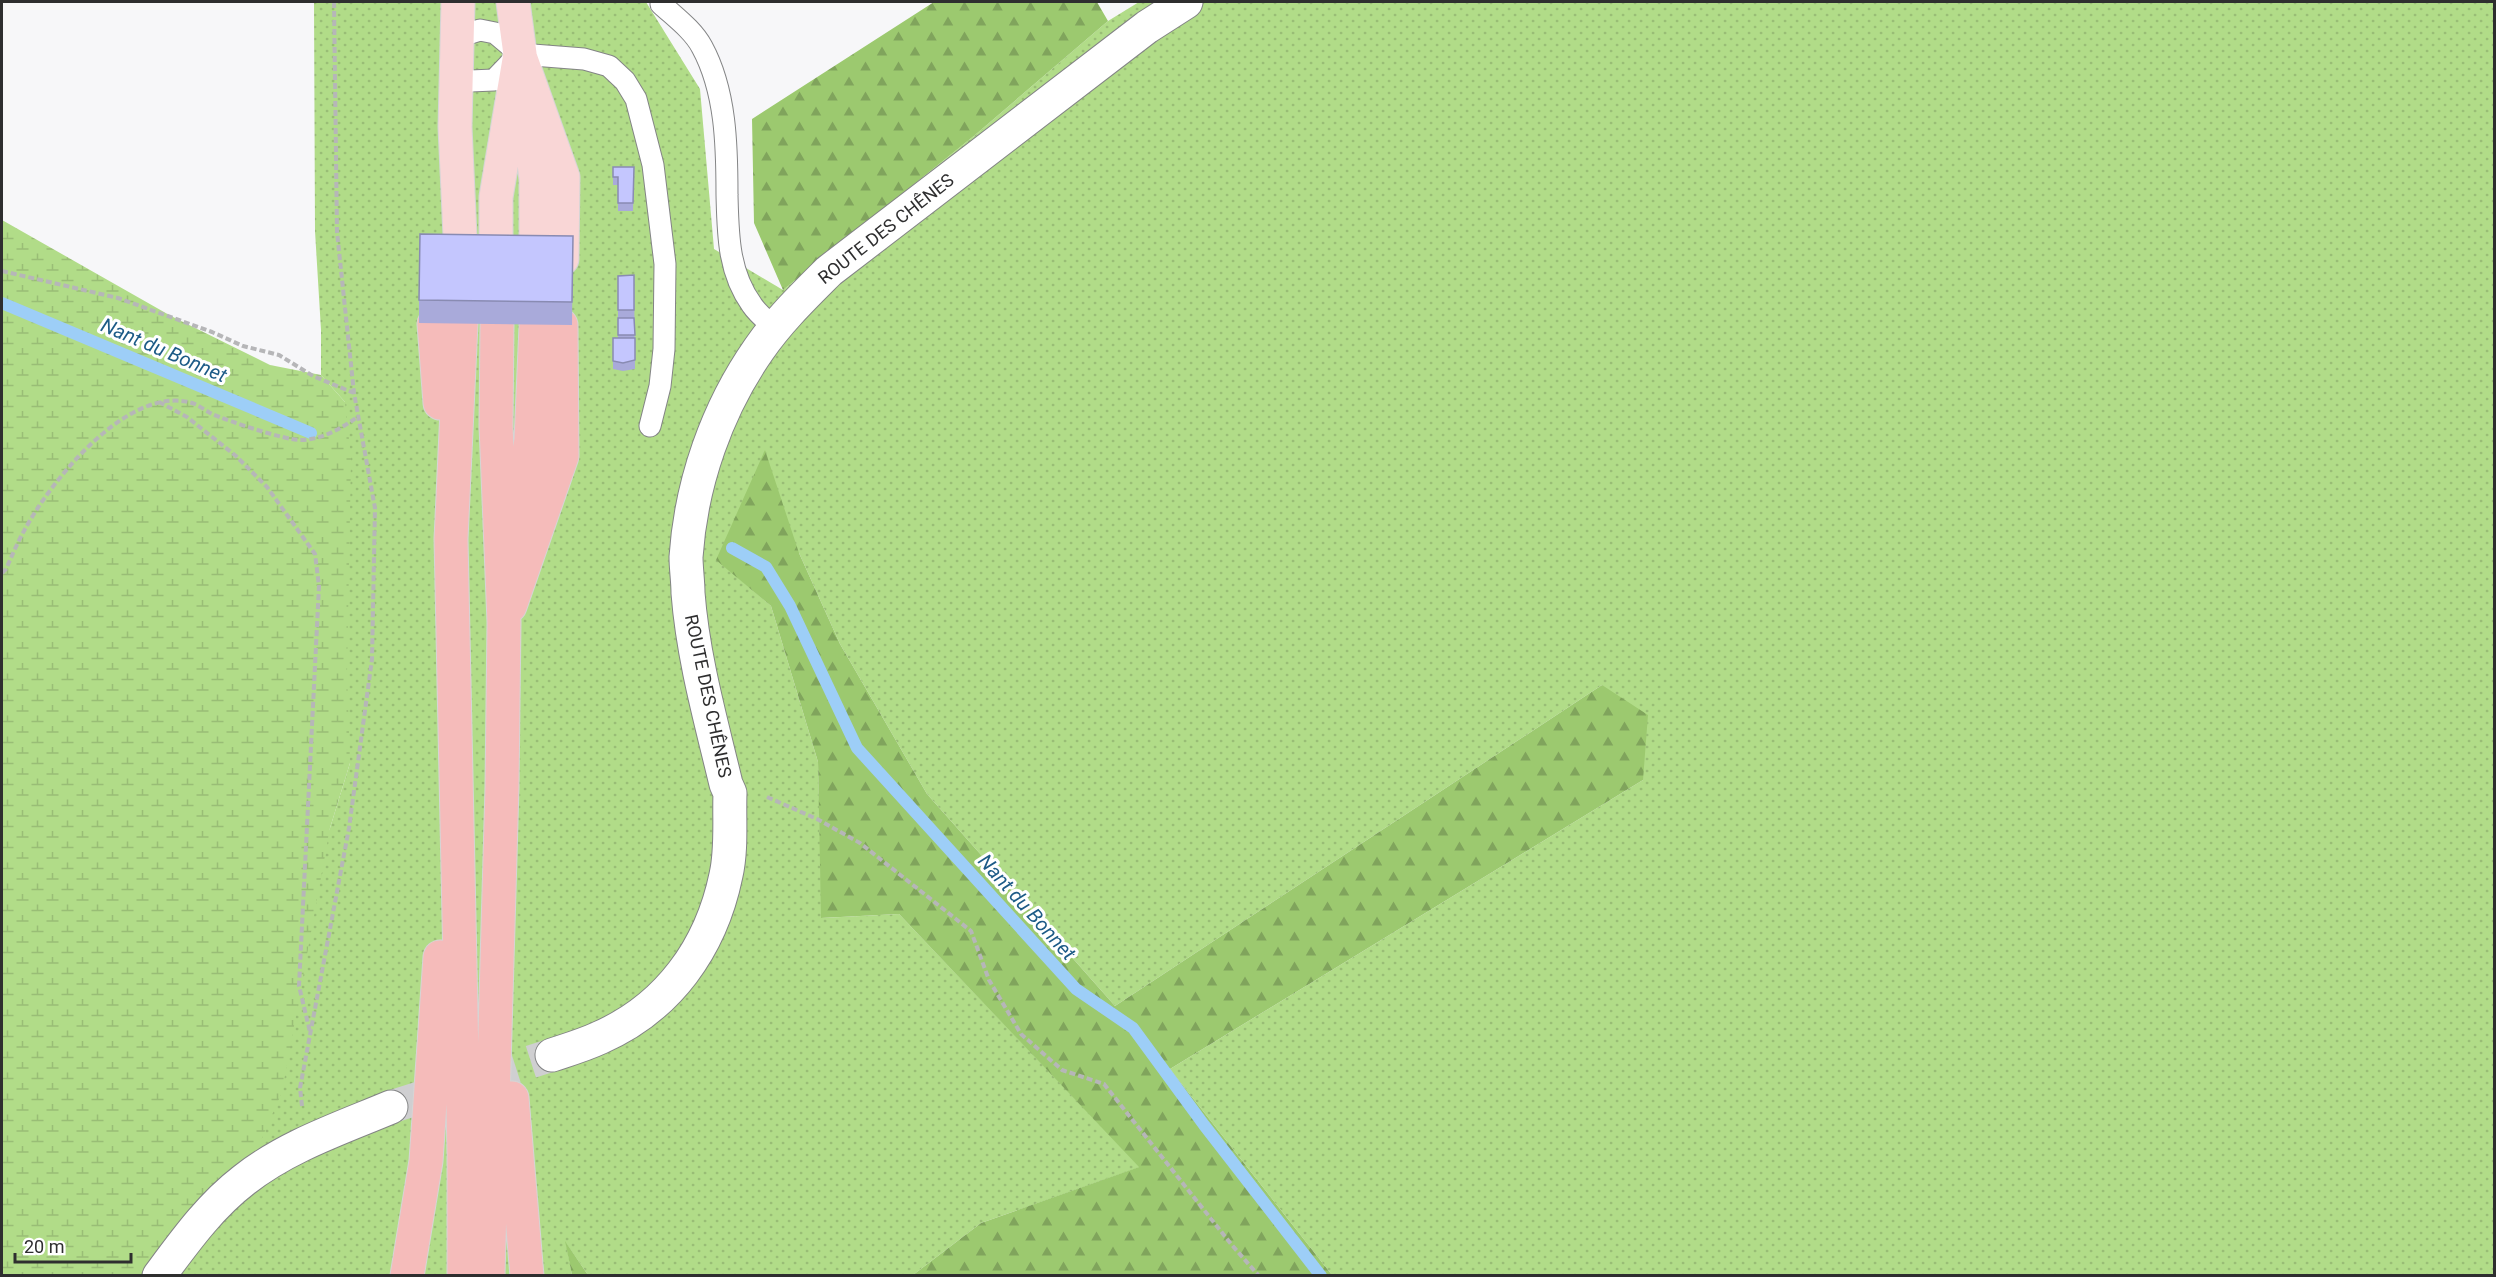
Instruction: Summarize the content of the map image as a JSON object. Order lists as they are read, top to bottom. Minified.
{"streets":{"street":["ROUTE DES CHÊNES"]},"water":["Nant du Bonnet"],"scale_bar":"20 m"}
